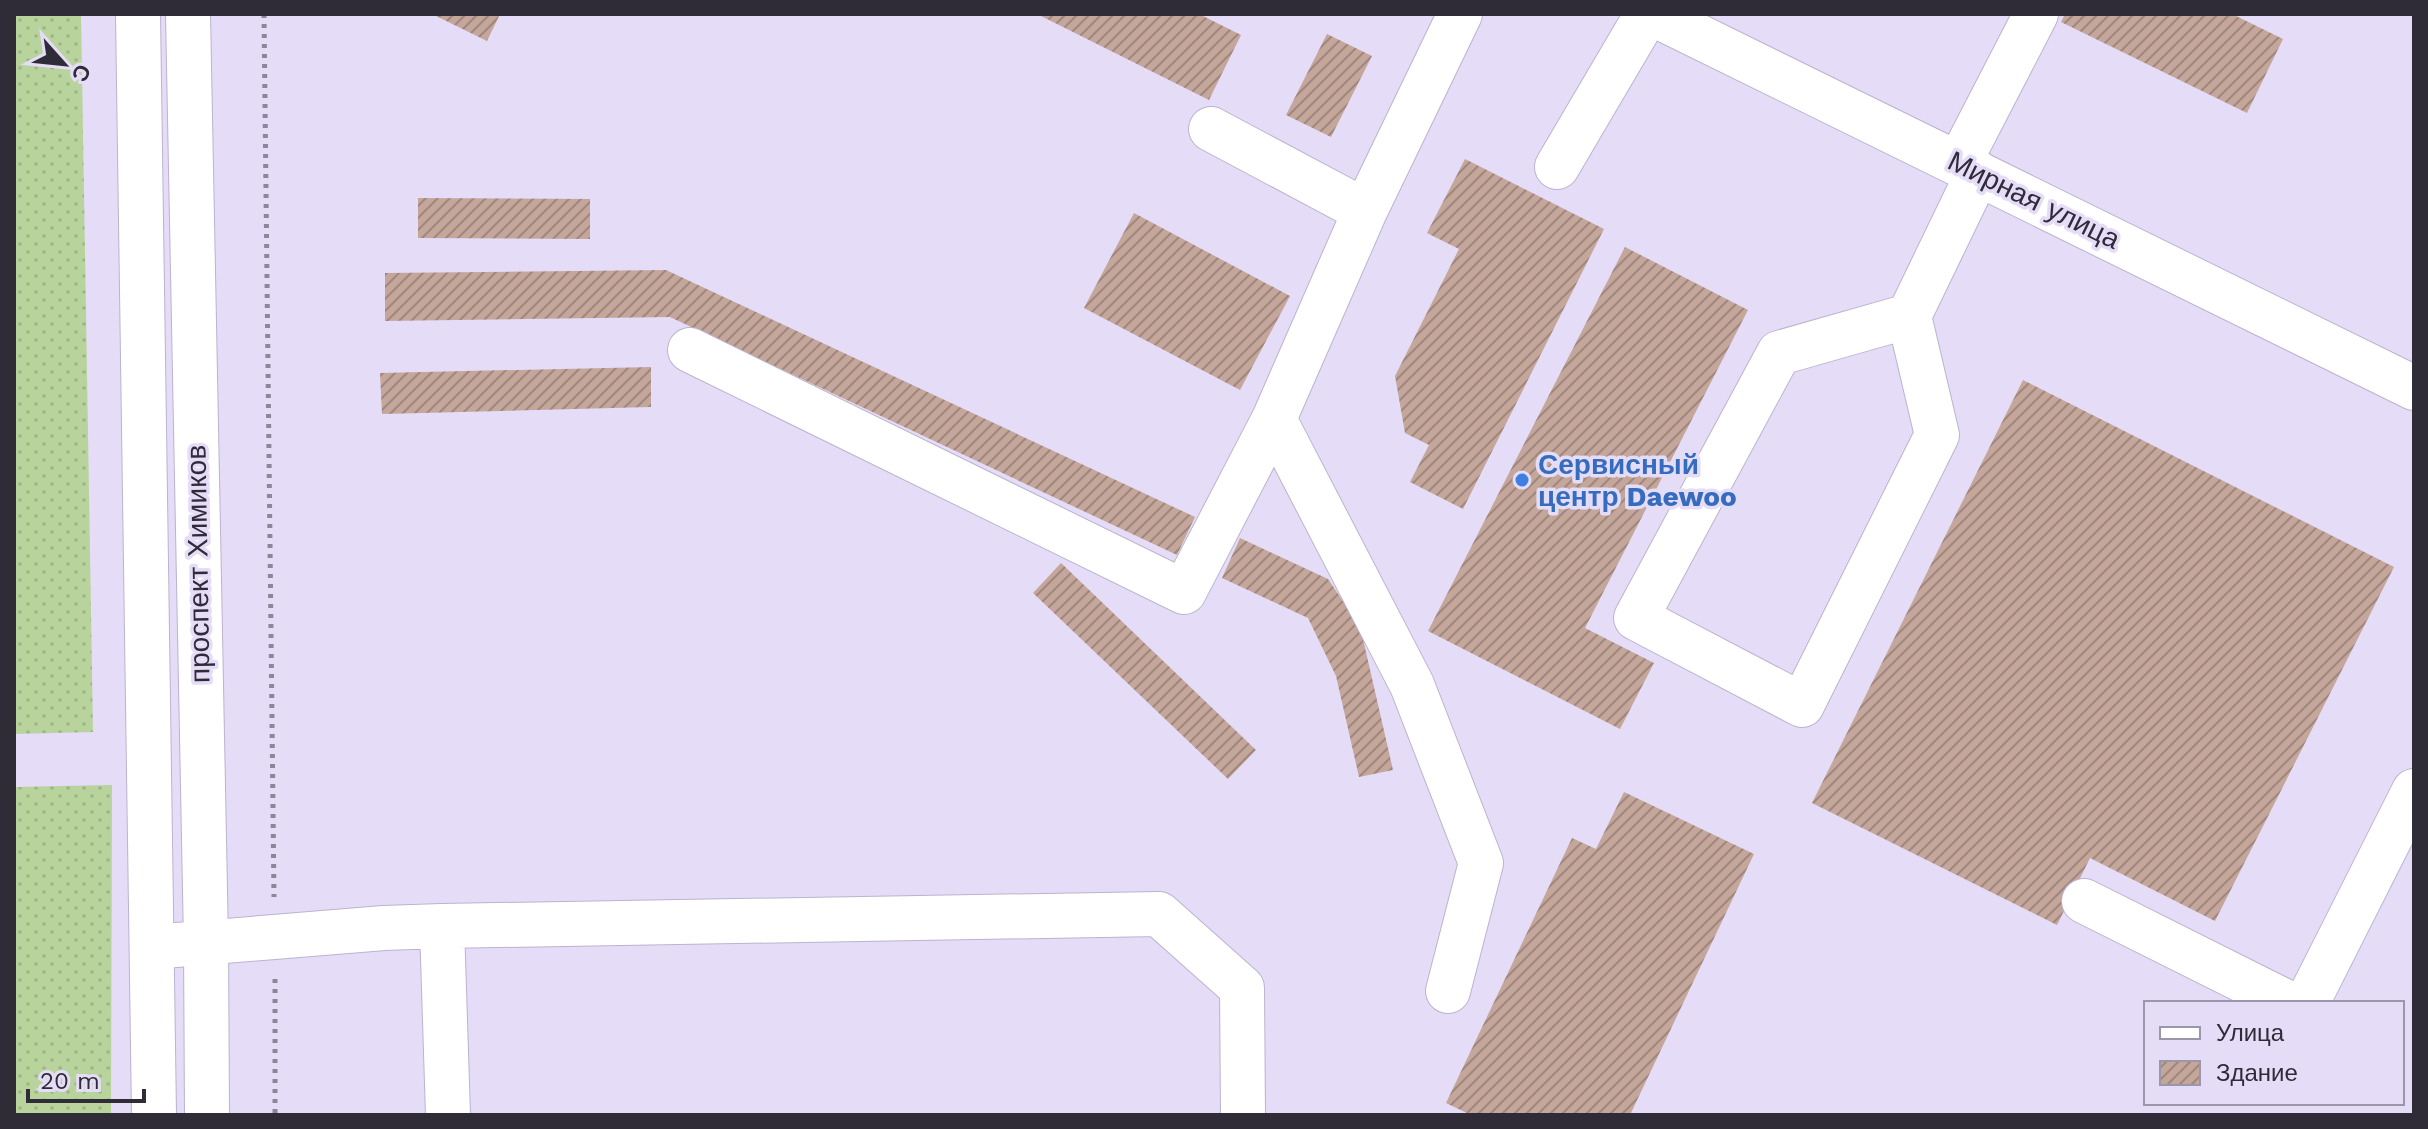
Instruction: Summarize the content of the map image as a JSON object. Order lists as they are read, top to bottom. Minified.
{"streets":{"main road":["Мирная улица","проспект Химиков"]},"places":["Сервисный центр Daewoo"],"legend":["Улица","Здание"],"scale_bar":"20 m","north":"bottom right"}
